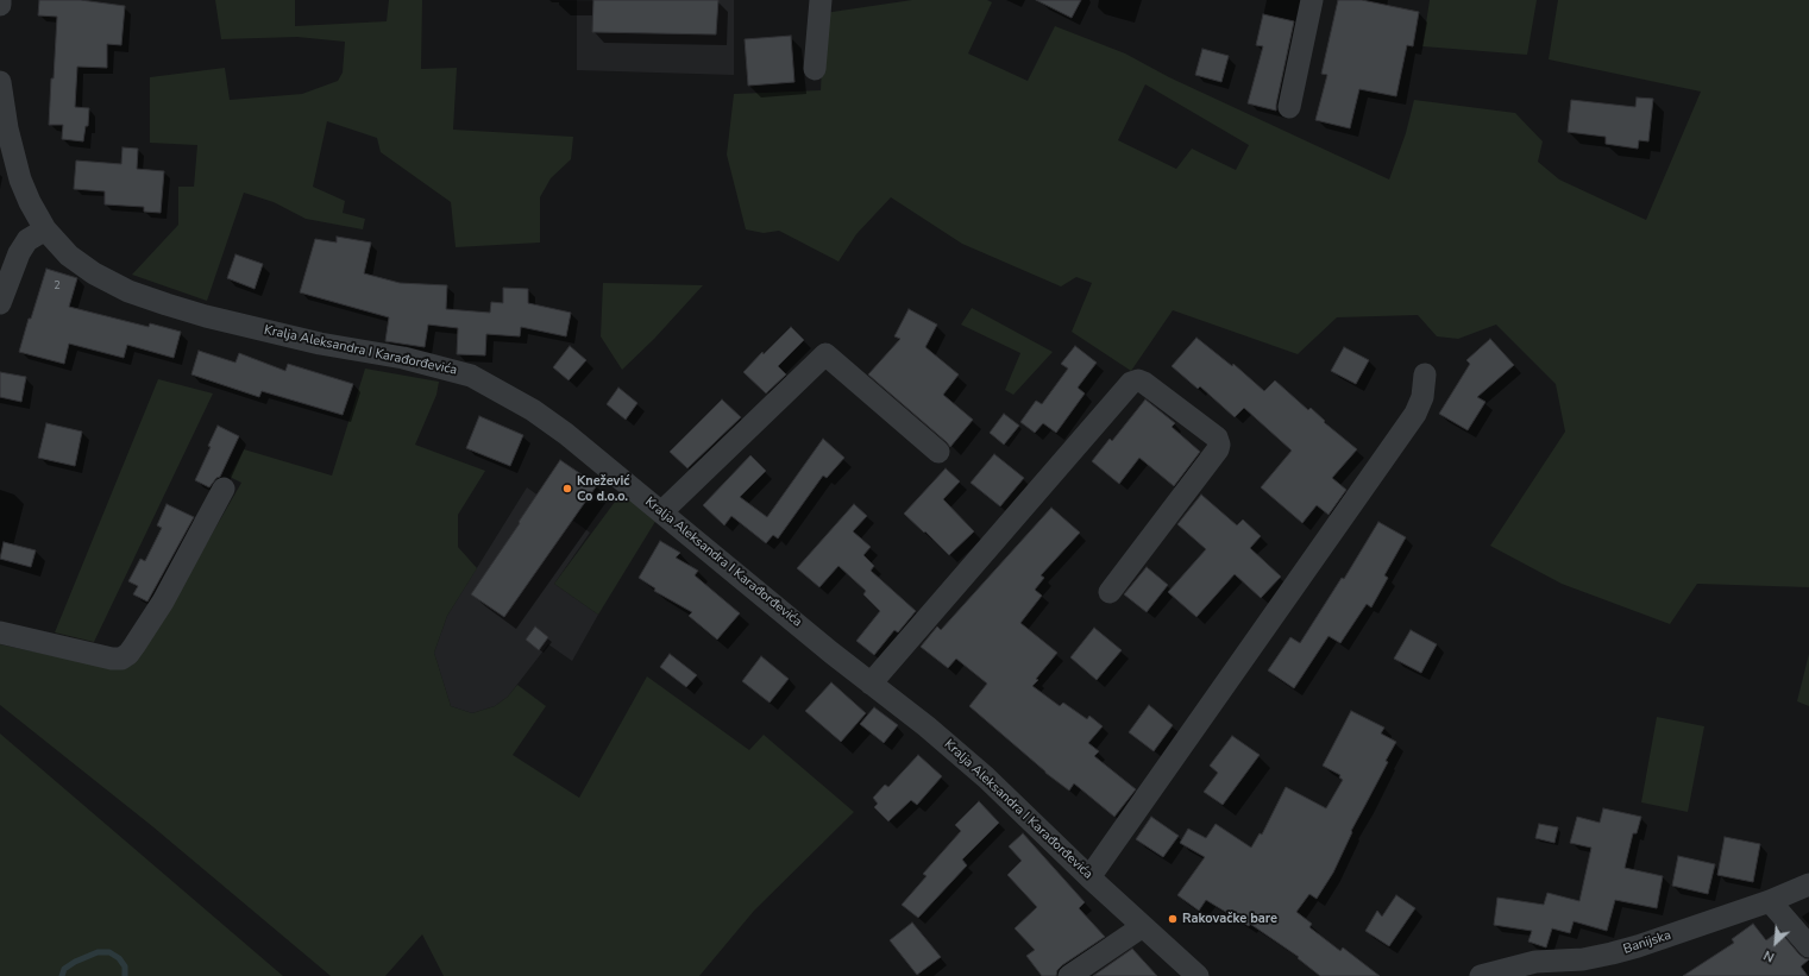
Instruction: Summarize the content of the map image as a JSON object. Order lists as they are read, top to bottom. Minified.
{"streets":{"street":["Kralja Aleksandra I Karađorđevića","Banijska"]},"places":["Knežević Co d.o.o.","Rakovačke bare"],"house_numbers":["2"],"north":"bottom left"}
